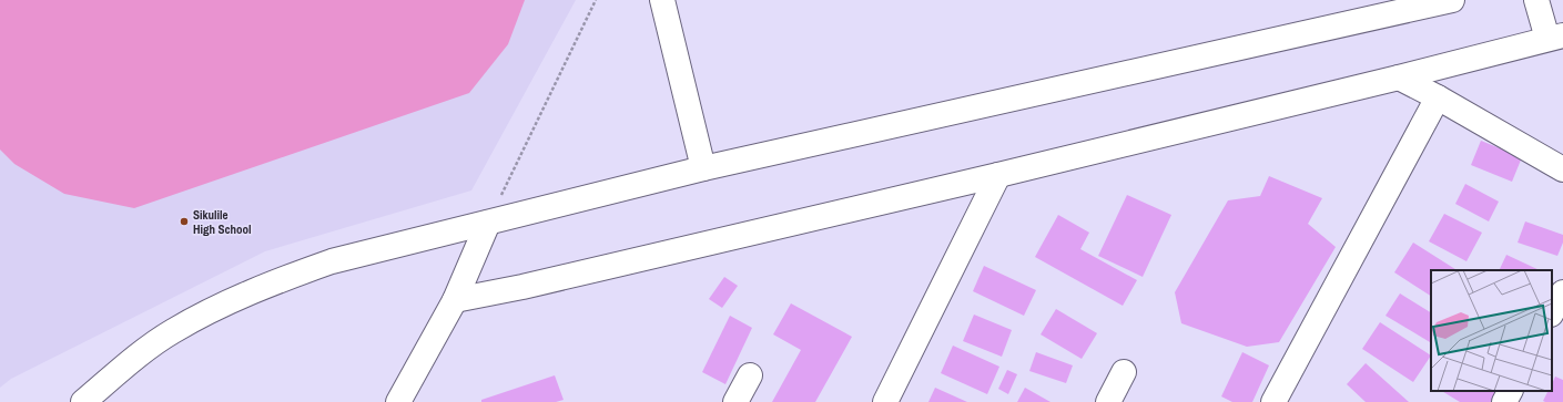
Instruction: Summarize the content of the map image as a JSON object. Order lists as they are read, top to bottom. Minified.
{"places":["Sikulile High School"]}
